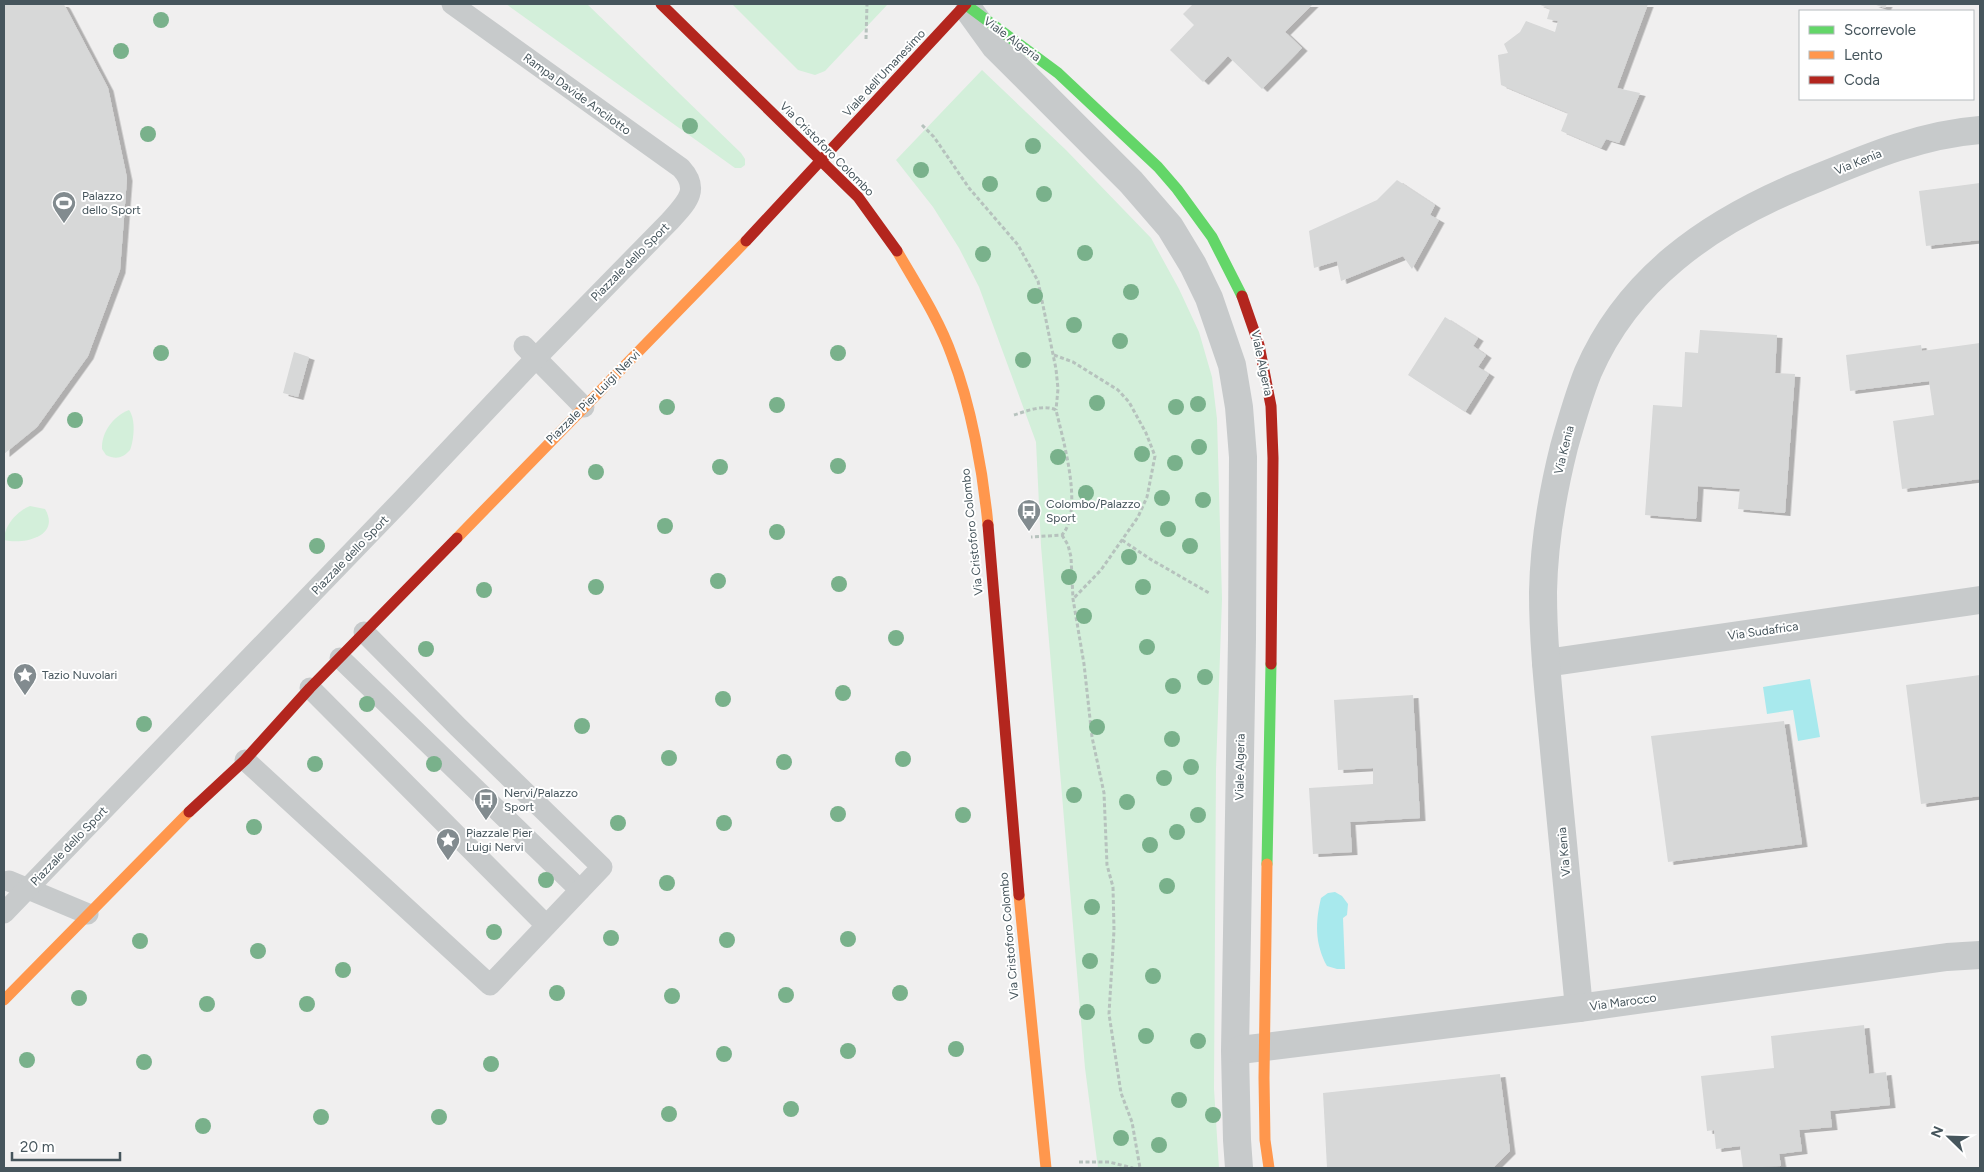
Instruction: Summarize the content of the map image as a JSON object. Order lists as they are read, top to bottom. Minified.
{"streets":{"street":["Viale Algeria","Viale dell'Umanesimo","Via Cristoforo Colombo","Via Kenia","Piazzale Pier Luigi Nervi","Via Sudafrica","Via Marocco"],"lane":["Rampa Davide Ancilotto","Piazzale dello Sport"]},"crossings":[["Viale Algeria","Viale dell'Umanesimo"],["Viale Algeria","Via Marocco"],["Viale dell'Umanesimo","Via Cristoforo Colombo"],["Viale dell'Umanesimo","Piazzale Pier Luigi Nervi"],["Rampa Davide Ancilotto","Piazzale dello Sport"],["Via Cristoforo Colombo","Piazzale Pier Luigi Nervi"],["Via Kenia","Via Sudafrica"],["Via Kenia","Via Marocco"]],"places":{"sports":["Palazzo dello Sport"],"bus stop":["Colombo/Palazzo Sport","Nervi/Palazzo Sport"],"place":["Tazio Nuvolari","Piazzale Pier Luigi Nervi"]},"legend":["Scorrevole","Lento","Coda"],"scale_bar":"20 m","north":"top left"}
